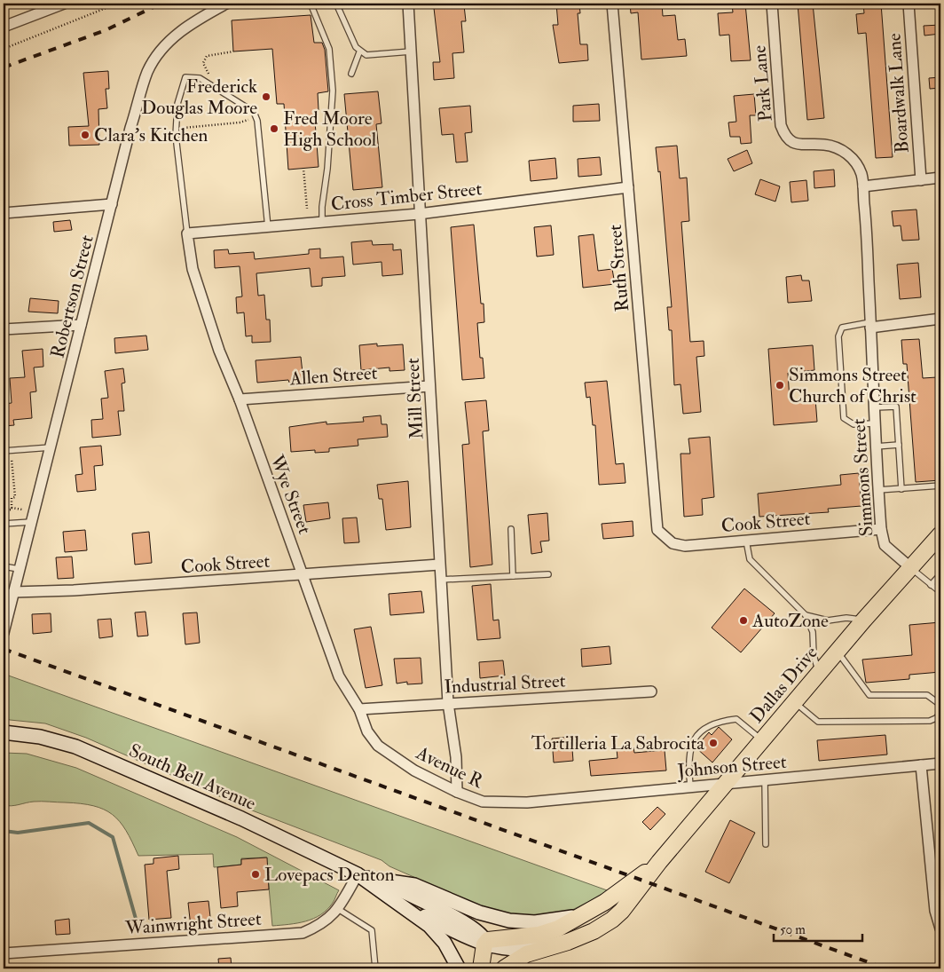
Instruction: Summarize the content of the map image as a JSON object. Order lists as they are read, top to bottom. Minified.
{"streets":{"main road":["Dallas Drive","South Bell Avenue"],"street":["Park Lane","Boardwalk Lane","Cross Timber Street","Ruth Street","Robertson Street","Allen Street","Mill Street","Simmons Street","Wye Street","Cook Street","Industrial Street","Johnson Street","Avenue R","Wainwright Street"]},"crossings":[["Park Lane","Simmons Street"],["Cross Timber Street","Ruth Street"],["Cross Timber Street","Mill Street"],["Cross Timber Street","Wye Street"],["Ruth Street","Cook Street"],["Robertson Street","Cook Street"],["Allen Street","Mill Street"],["Allen Street","Wye Street"],["Mill Street","Cook Street"],["Mill Street","Industrial Street"],["Mill Street","Avenue R"],["Simmons Street","Cook Street"],["Simmons Street","Dallas Drive"],["Wye Street","Cook Street"],["Wye Street","Industrial Street"],["Wye Street","Avenue R"],["Dallas Drive","Johnson Street"],["Dallas Drive","South Bell Avenue"],["Johnson Street","Avenue R"],["South Bell Avenue","Wainwright Street"]],"places":["Frederick Douglas Moore","Fred Moore High School","Clara's Kitchen","Simmons Street Church of Christ","AutoZone","Tortilleria La Sabrocita","Lovepacs Denton"],"scale_bar":"50 m"}
